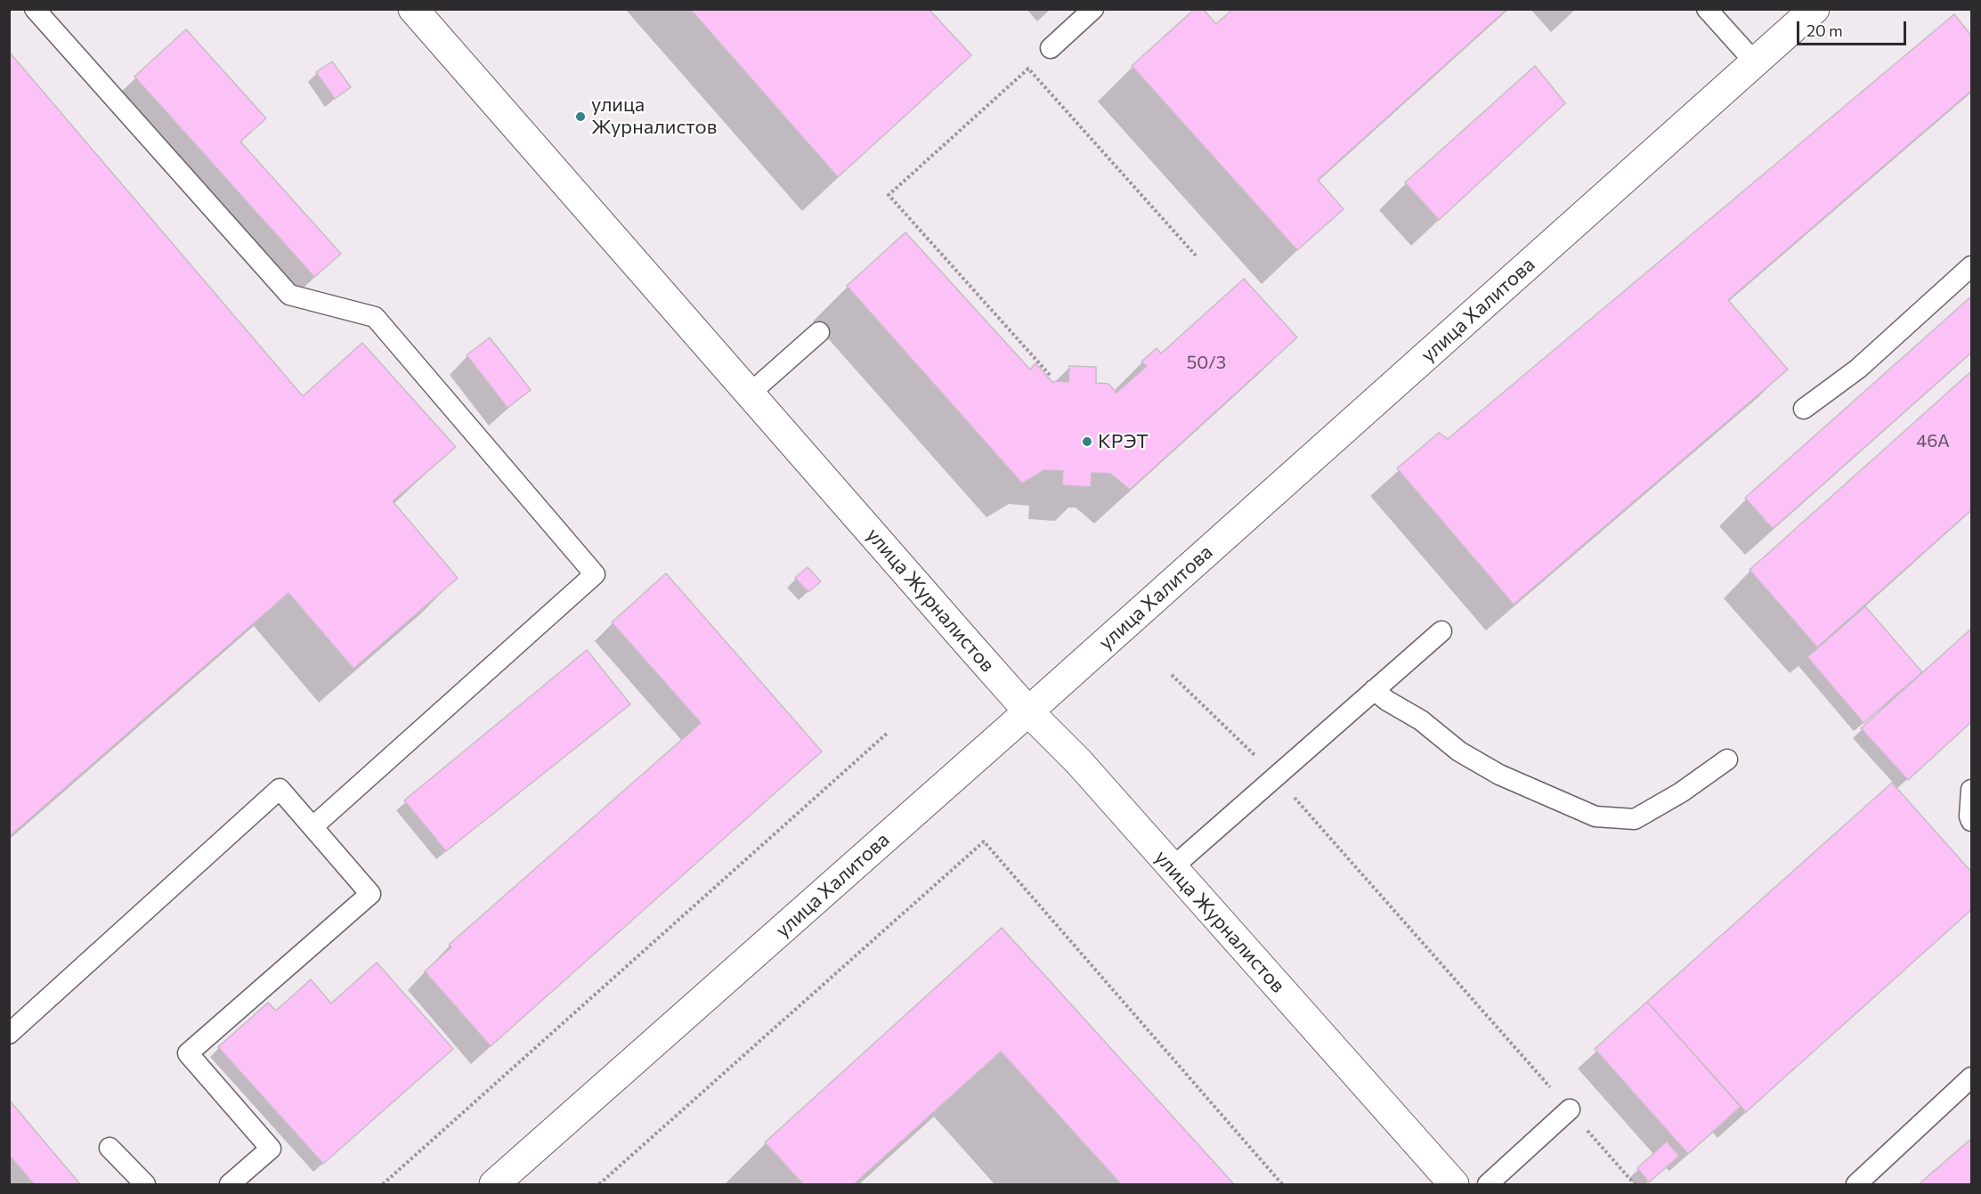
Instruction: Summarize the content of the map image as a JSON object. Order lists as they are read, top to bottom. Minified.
{"streets":{"street":["улица Халитова","улица Журналистов"]},"crossings":[["улица Халитова","улица Журналистов"]],"places":["улица Журналистов","КРЭТ"],"house_numbers":["50/3","46А"],"scale_bar":"20 m"}
